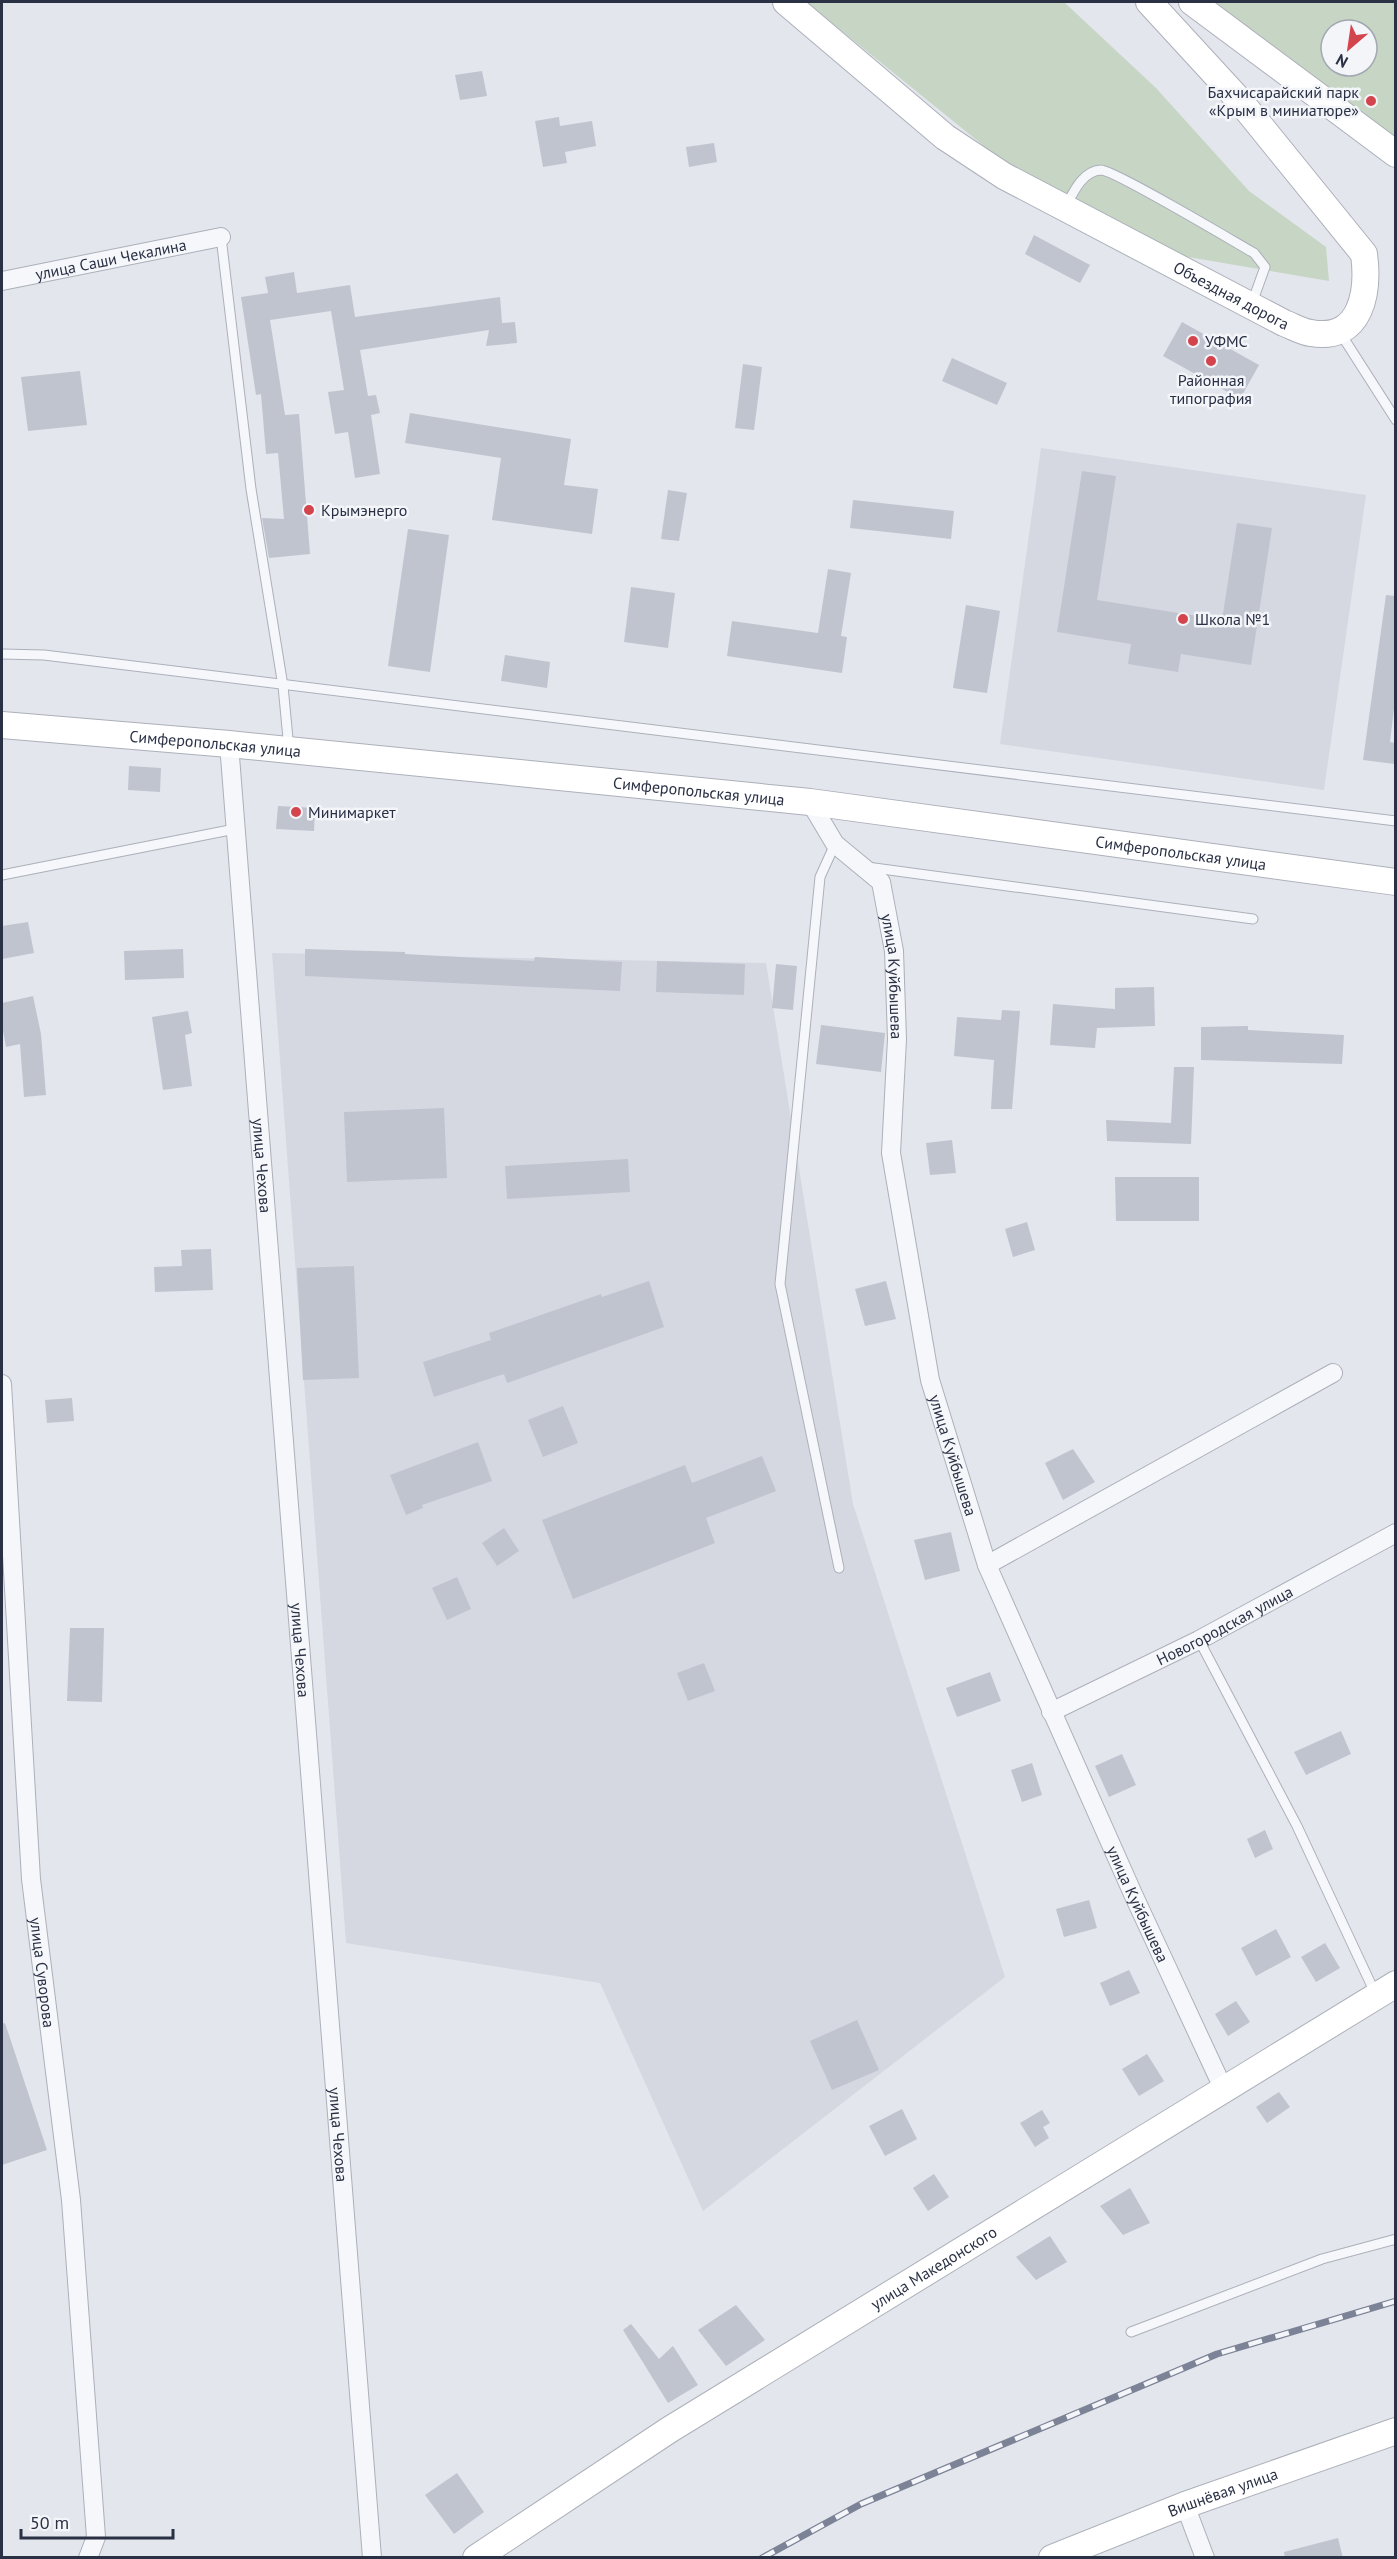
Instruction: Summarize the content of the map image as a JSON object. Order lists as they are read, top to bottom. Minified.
{"streets":{"main road":["Объездная дорога","Симферопольская улица","улица Македонского","Вишнёвая улица"],"street":["улица Саши Чекалина","улица Куйбышева","улица Чехова","Новогородская улица","улица Суворова"]},"crossings":[["Симферопольская улица","улица Куйбышева"],["Симферопольская улица","улица Чехова"],["улица Куйбышева","Новогородская улица"],["улица Куйбышева","улица Македонского"]],"places":["Бахчисарайский парк «Крым в миниатюре»","УФМС","Районная типография","Крымэнерго","Школа №1","Минимаркет"],"scale_bar":"50 m","north":"bottom left"}
